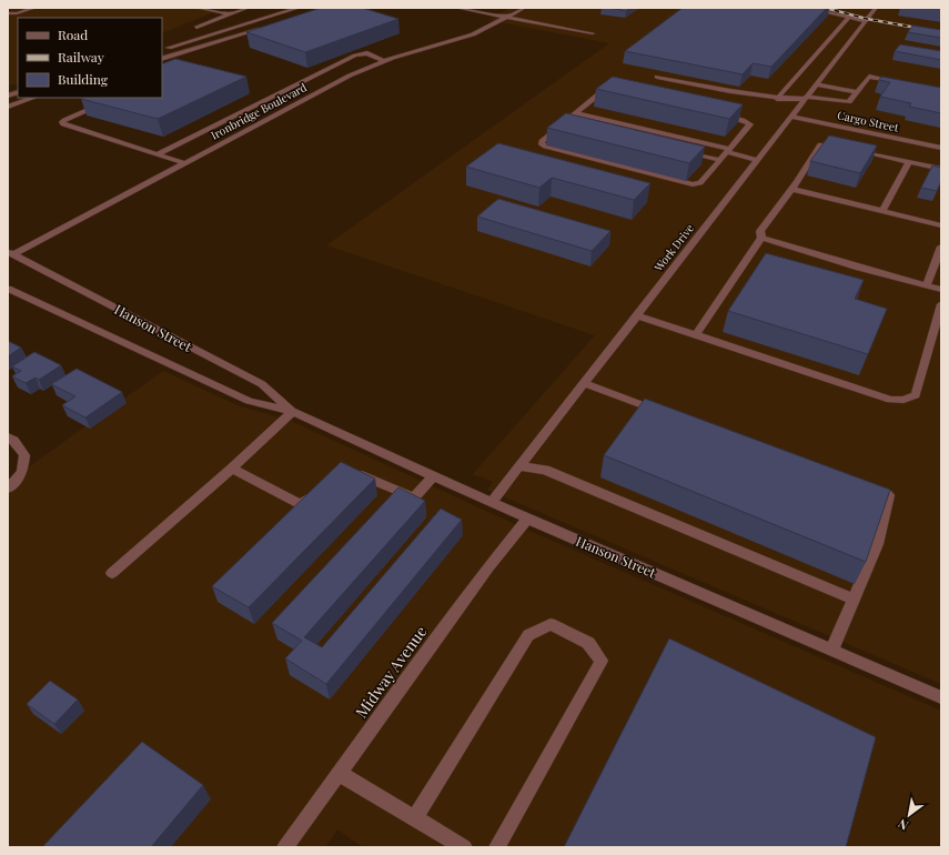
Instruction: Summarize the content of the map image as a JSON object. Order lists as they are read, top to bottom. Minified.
{"streets":{"street":["Ironbridge Boulevard","Cargo Street","Work Drive","Hanson Street","Midway Avenue"]},"crossings":[["Ironbridge Boulevard","Hanson Street"],["Cargo Street","Work Drive"],["Work Drive","Hanson Street"],["Hanson Street","Midway Avenue"]],"legend":["Road","Railway","Building"],"north":"bottom left"}
